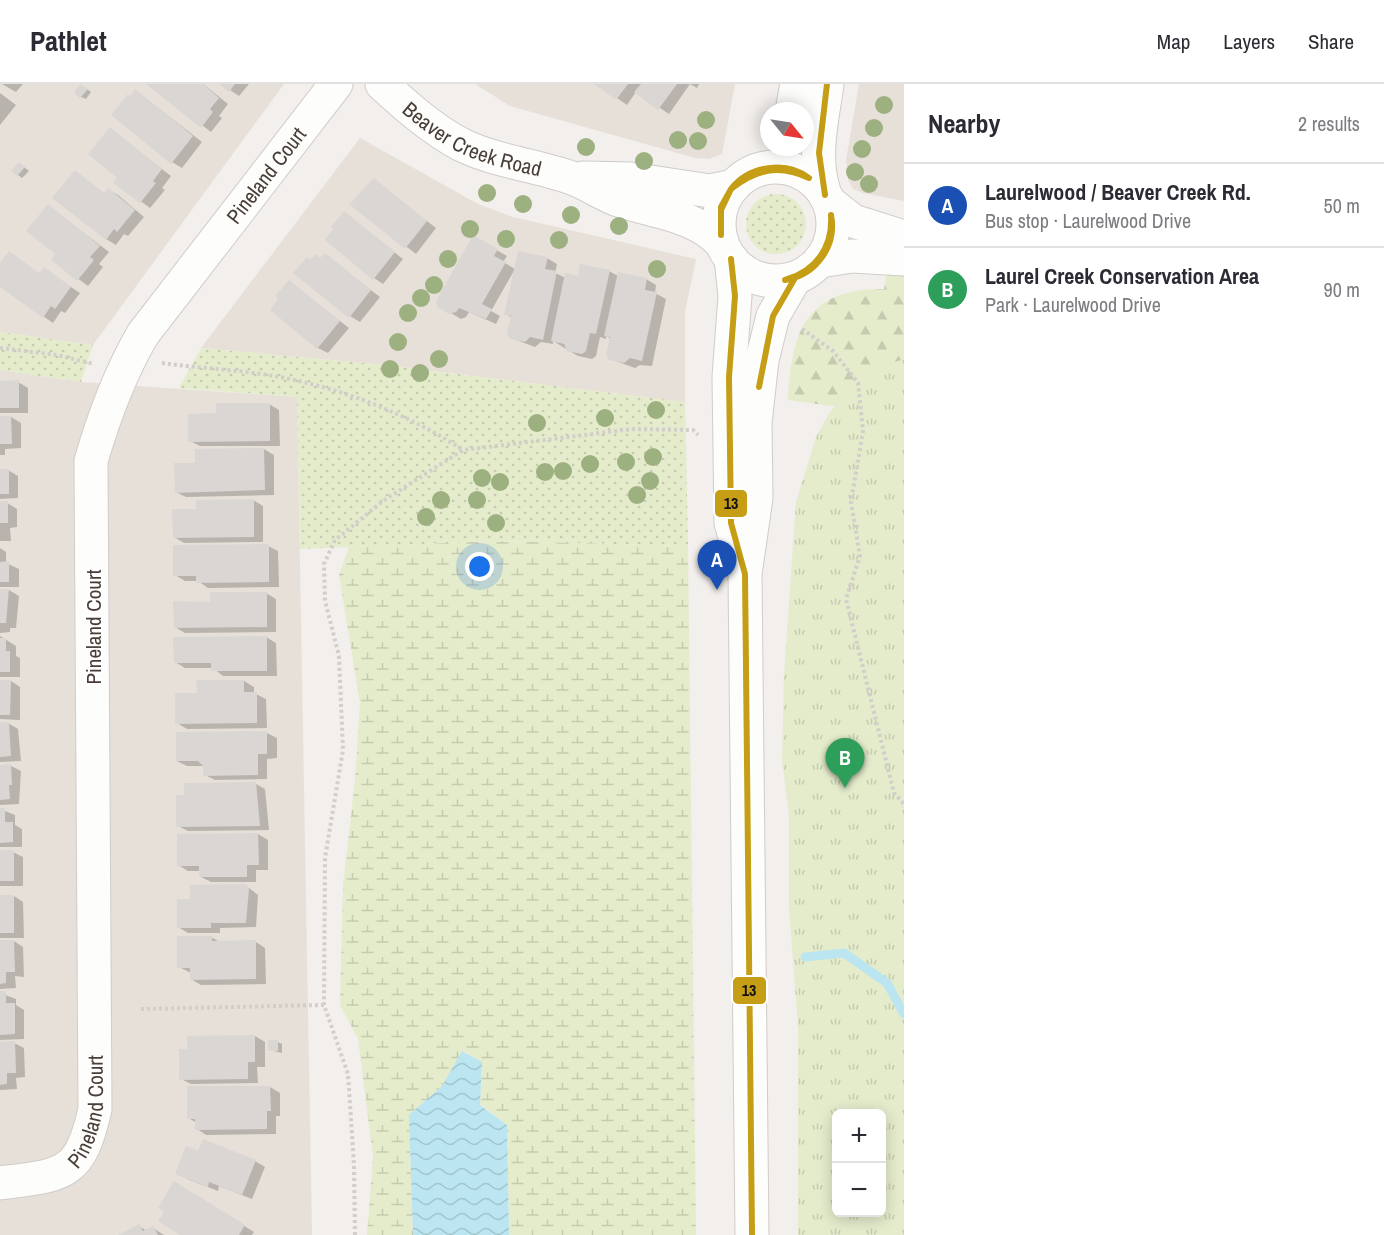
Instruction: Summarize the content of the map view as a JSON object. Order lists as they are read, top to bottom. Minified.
{"streets":{"street":["Beaver Creek Road","Pineland Court"]},"lines":["transit line 13"],"north":"bottom right","page":{"header":"Pathlet","nav":["Map","Layers","Share"],"heading":["Nearby","2 results"],"list":[{"mark":"A","name":"Laurelwood / Beaver Creek Rd.","note":"Bus stop · Laurelwood Drive","value":"50 m"},{"mark":"B","name":"Laurel Creek Conservation Area","note":"Park · Laurelwood Drive","value":"90 m"}],"pins":["A","B"],"map_buttons":["+","−"]}}
